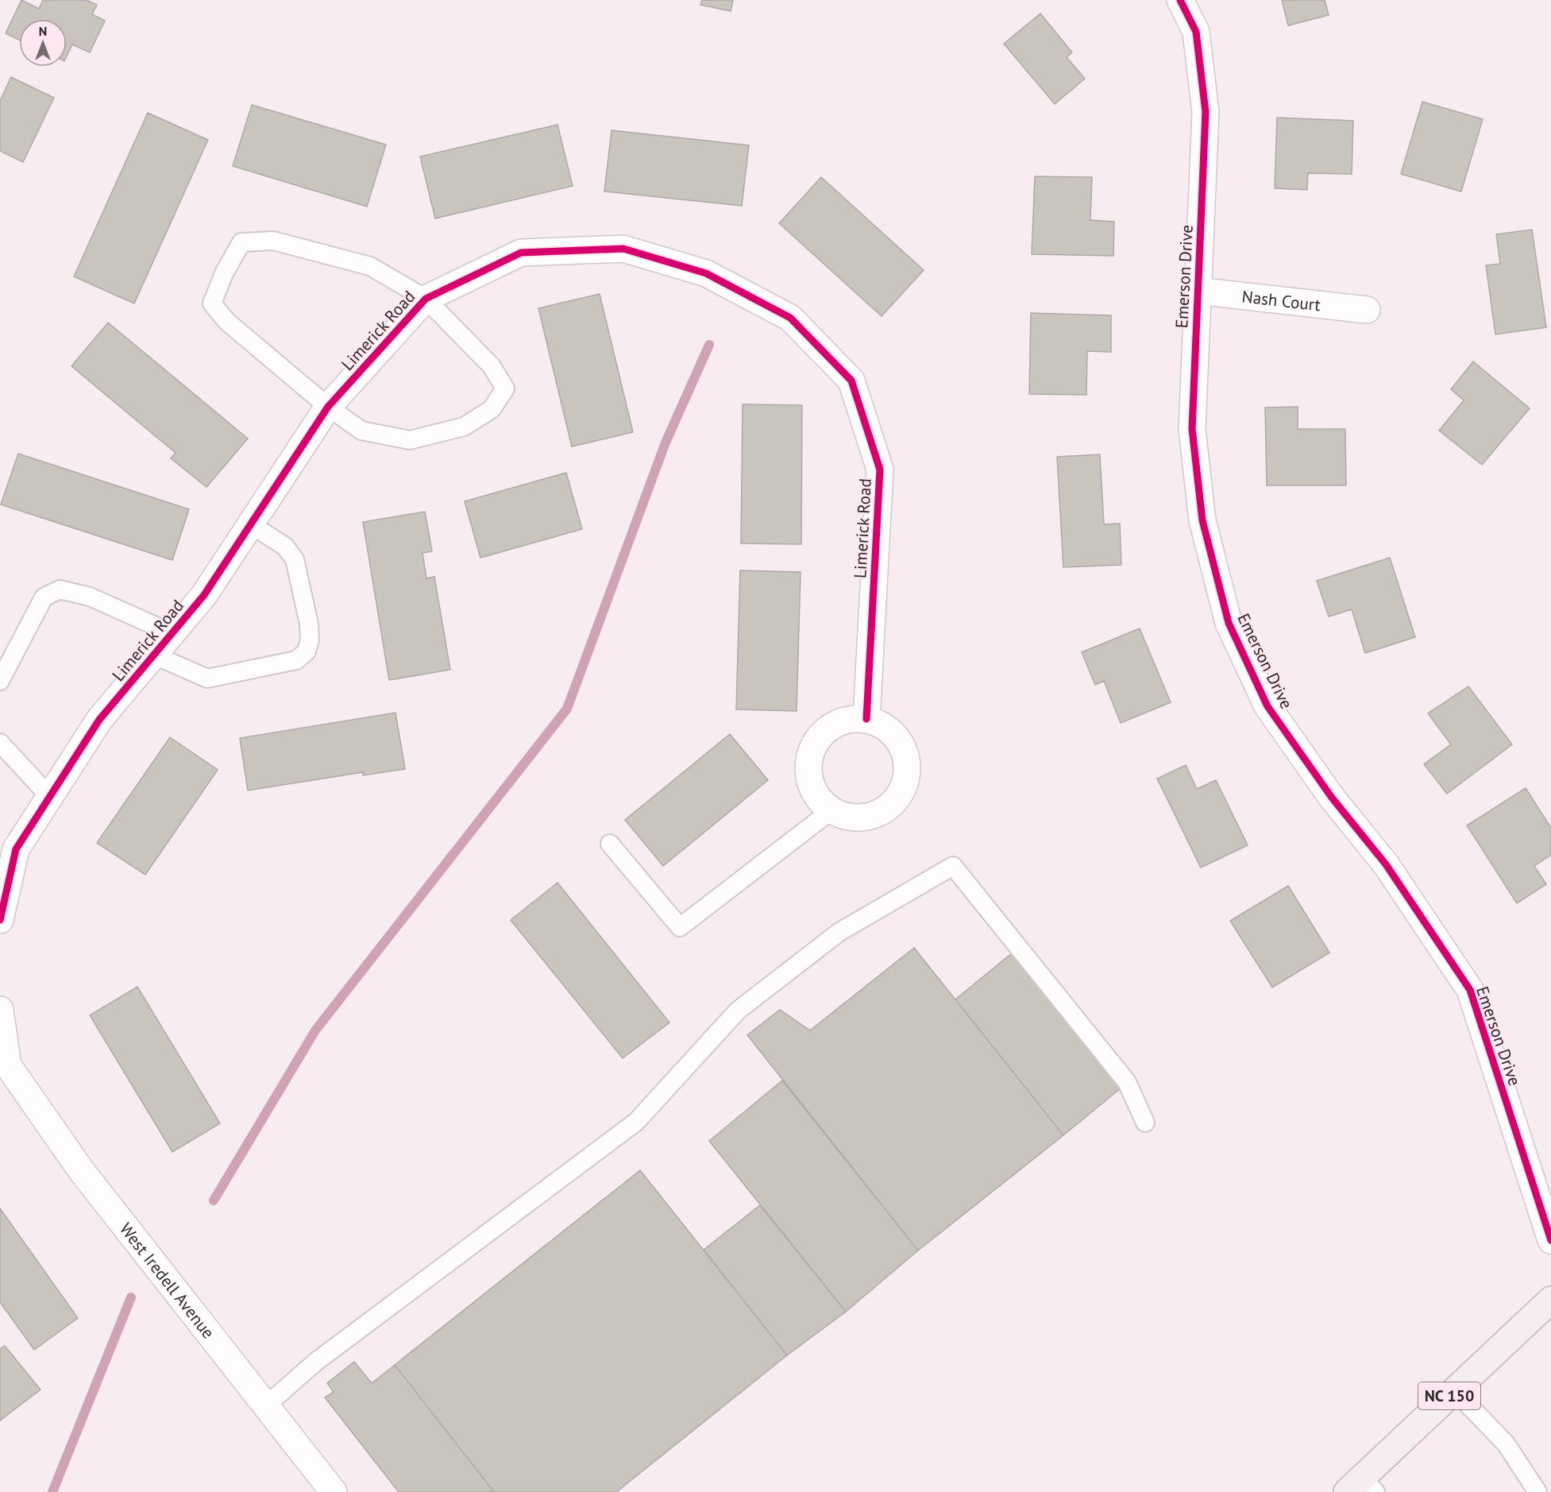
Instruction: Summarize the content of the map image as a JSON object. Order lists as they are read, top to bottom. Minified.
{"streets":{"main road":["NC 150"],"street":["Emerson Drive","Nash Court","Limerick Road","West Iredell Avenue"]},"crossings":[["Emerson Drive","Nash Court"]],"north":"top"}
